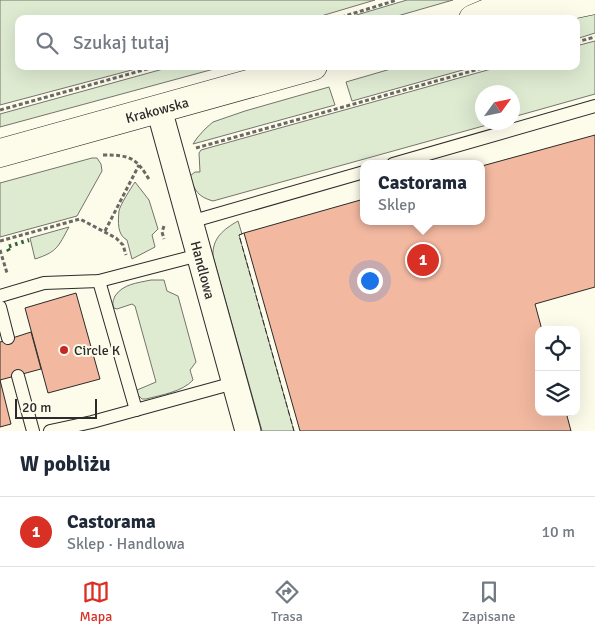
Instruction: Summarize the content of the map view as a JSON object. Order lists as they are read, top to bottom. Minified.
{"streets":{"street":["Krakowska","Handlowa"]},"crossings":[["Krakowska","Handlowa"]],"places":["Circle K"],"scale_bar":"20 m","north":"top right","page":{"search":"Szukaj tutaj","popup":["Castorama","Sklep"],"pins":"1","scale":"20 m","heading":"W pobliżu","list":[{"mark":"1","name":"Castorama","note":"Sklep · Handlowa","value":"10 m"}],"nav":["Mapa","Trasa","Zapisane"]}}
